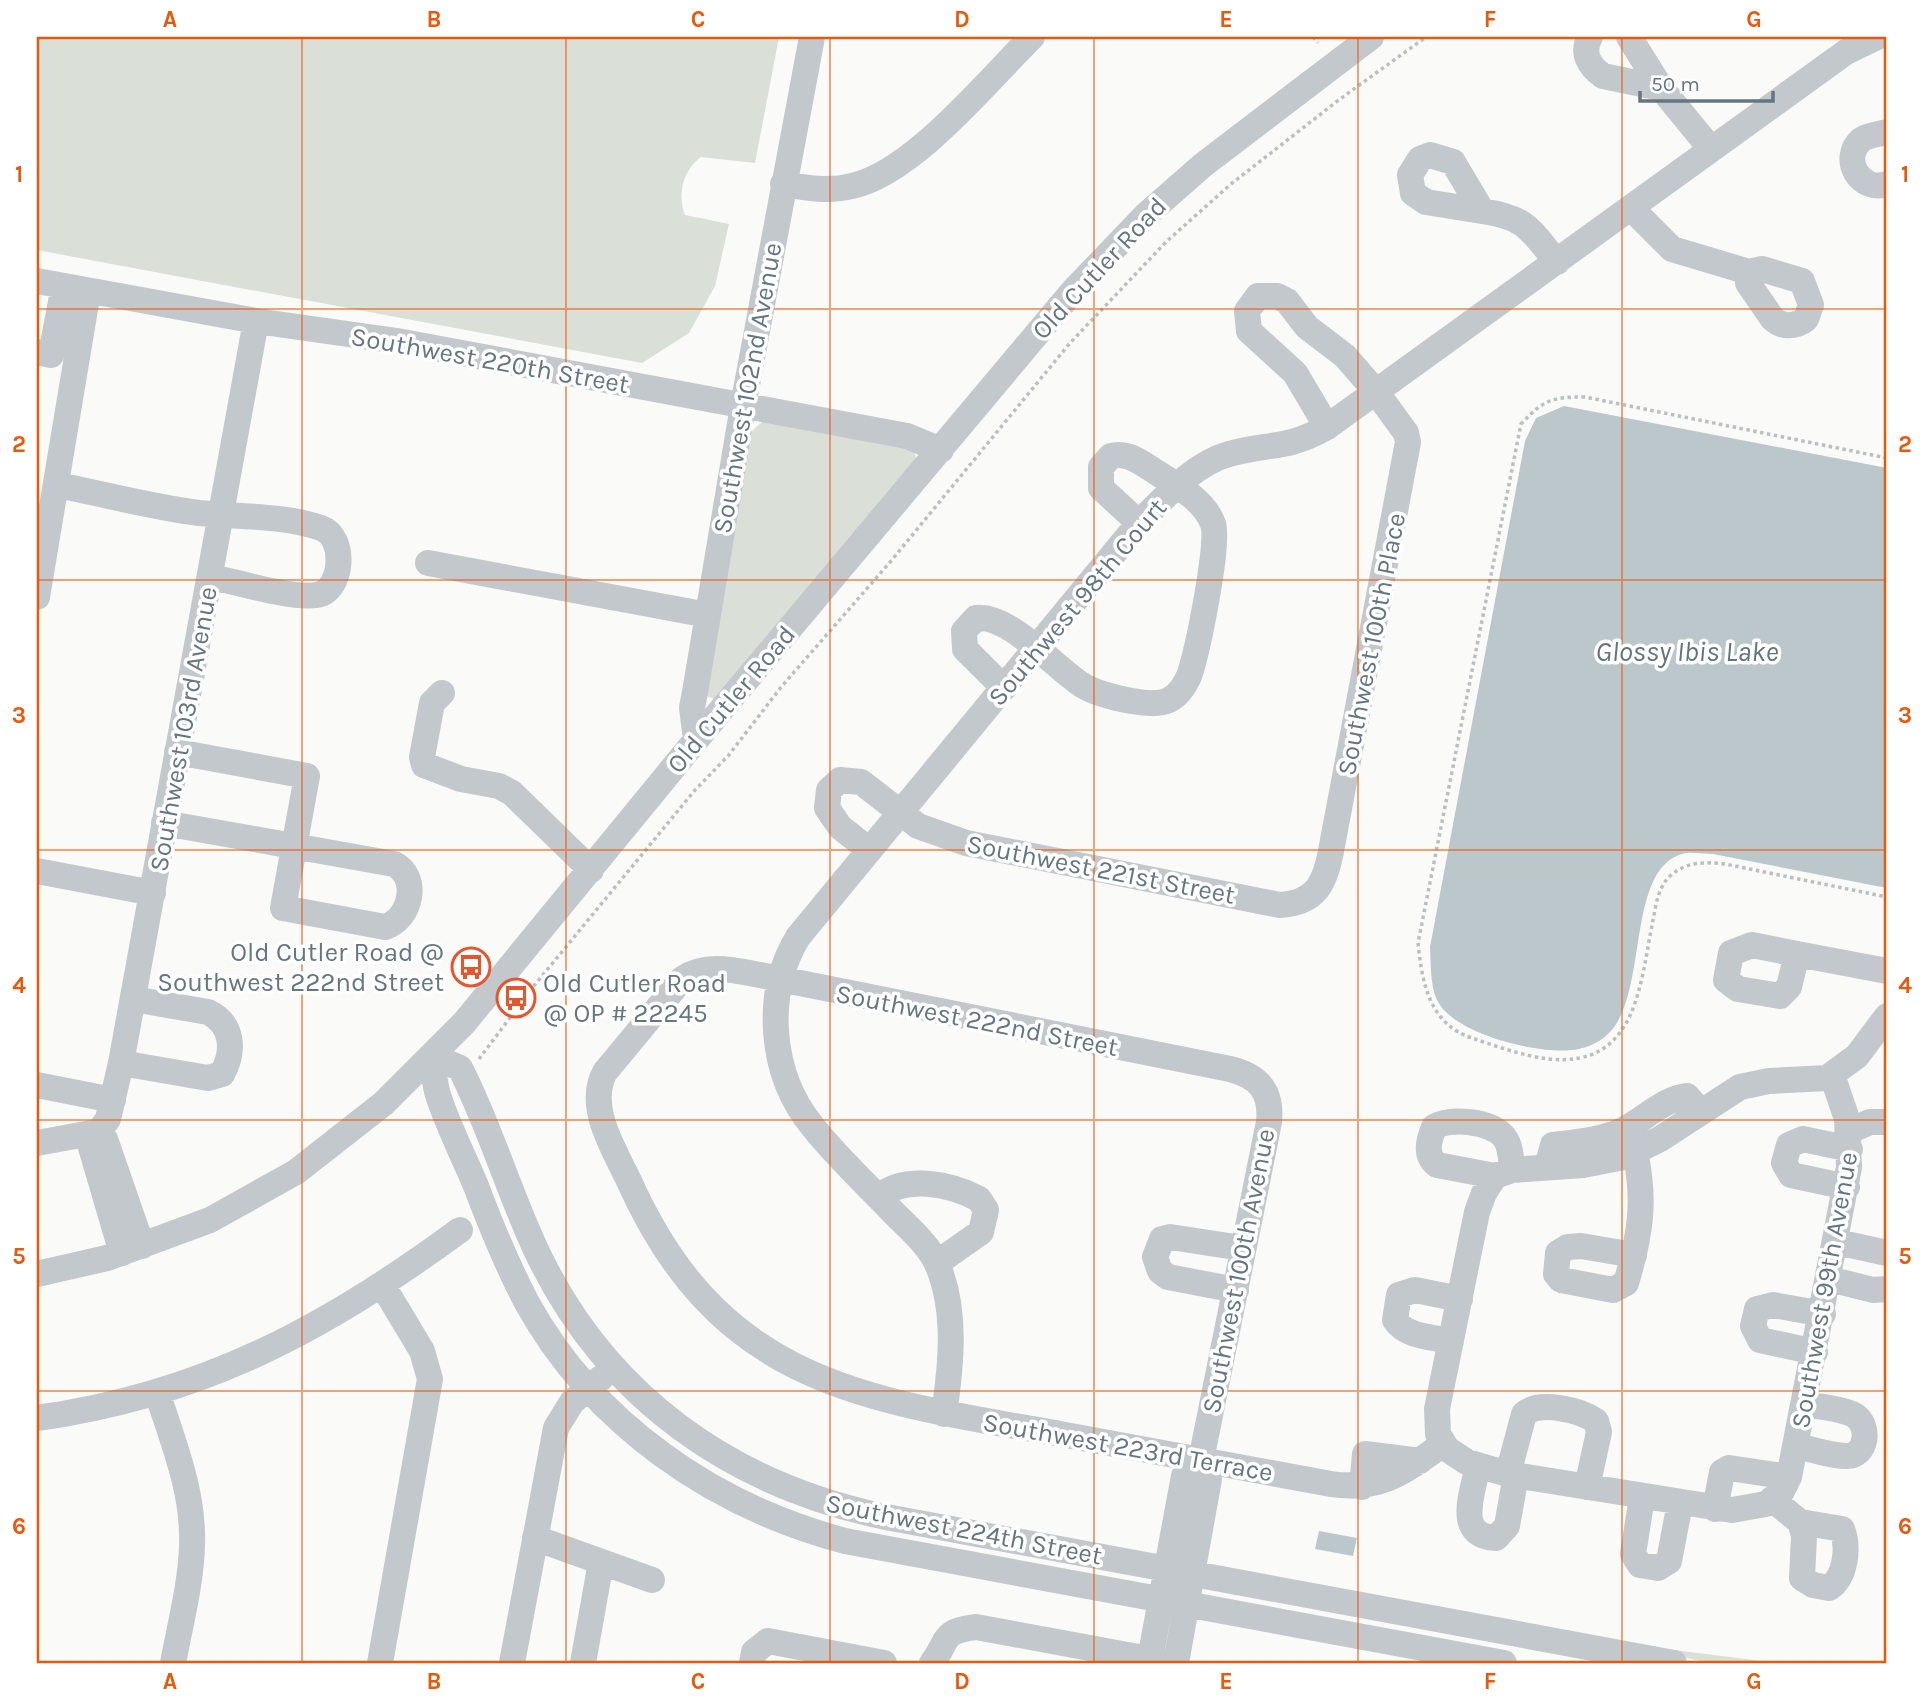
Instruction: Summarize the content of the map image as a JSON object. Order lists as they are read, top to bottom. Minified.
{"streets":{"street":["Old Cutler Road","Southwest 220th Street","Southwest 102nd Avenue","Southwest 98th Court","Southwest 100th Place","Southwest 103rd Avenue","Southwest 221st Street","Southwest 222nd Street","Southwest 100th Avenue","Southwest 99th Avenue","Southwest 223rd Terrace","Southwest 224th Street"]},"crossings":[["Old Cutler Road","Southwest 220th Street"],["Old Cutler Road","Southwest 102nd Avenue"],["Old Cutler Road","Southwest 103rd Avenue"],["Old Cutler Road","Southwest 224th Street"],["Southwest 220th Street","Southwest 102nd Avenue"],["Southwest 220th Street","Southwest 103rd Avenue"],["Southwest 98th Court","Southwest 100th Place"],["Southwest 98th Court","Southwest 221st Street"],["Southwest 98th Court","Southwest 222nd Street"],["Southwest 100th Place","Southwest 221st Street"],["Southwest 222nd Street","Southwest 100th Avenue"],["Southwest 222nd Street","Southwest 223rd Terrace"],["Southwest 100th Avenue","Southwest 223rd Terrace"],["Southwest 100th Avenue","Southwest 224th Street"]],"water":["Glossy Ibis Lake"],"places":{"bus stop":["Old Cutler Road @ Southwest 222nd Street","Old Cutler Road @ OP # 22245"]},"scale_bar":"50 m","grid":{"columns":["A","B","C","D","E","F","G"],"rows":["1","2","3","4","5","6"]}}
